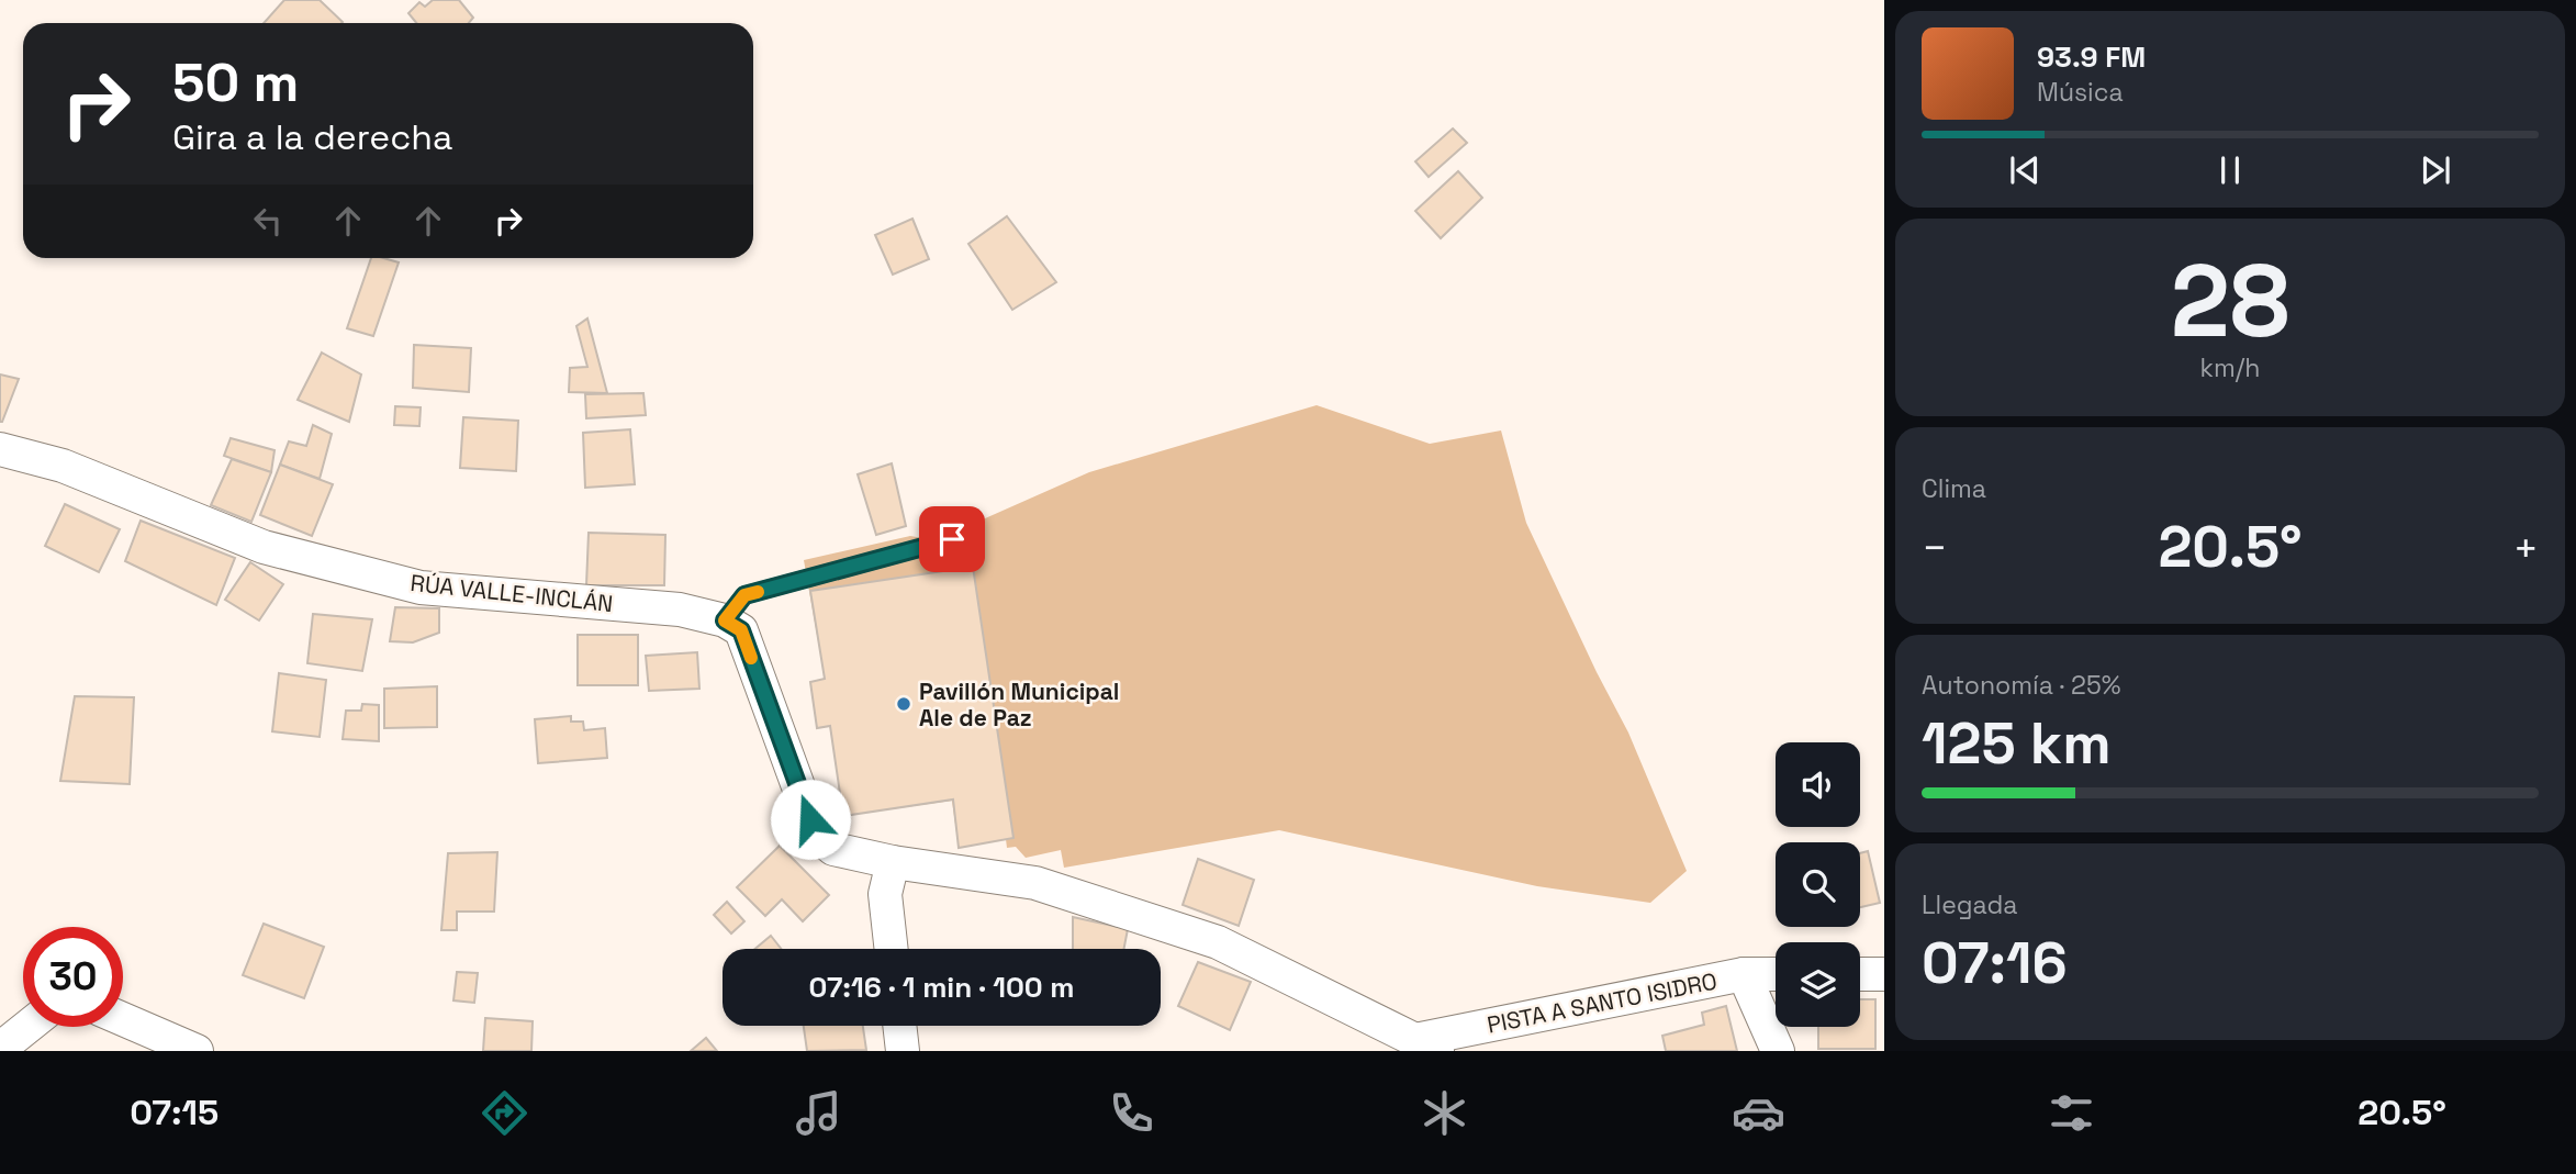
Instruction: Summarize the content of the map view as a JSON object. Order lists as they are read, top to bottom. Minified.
{"streets":{"street":["RÚA VALLE-INCLÁN","PISTA A SANTO ISIDRO"]},"places":["Pavillón Municipal Ale de Paz"],"page":{"turn":["50 m","Gira a la derecha"],"song":["93.9 FM","Música"],"tile":[["28","km/h"],"Clima",["Autonomía · 25%","125 km"],["Llegada","07:16"]],"heat":["−","20.5°","+"],"limit":"30","trip":"07:16 · 1 min · 100 m","tabs":["07:15","20.5°"]}}
